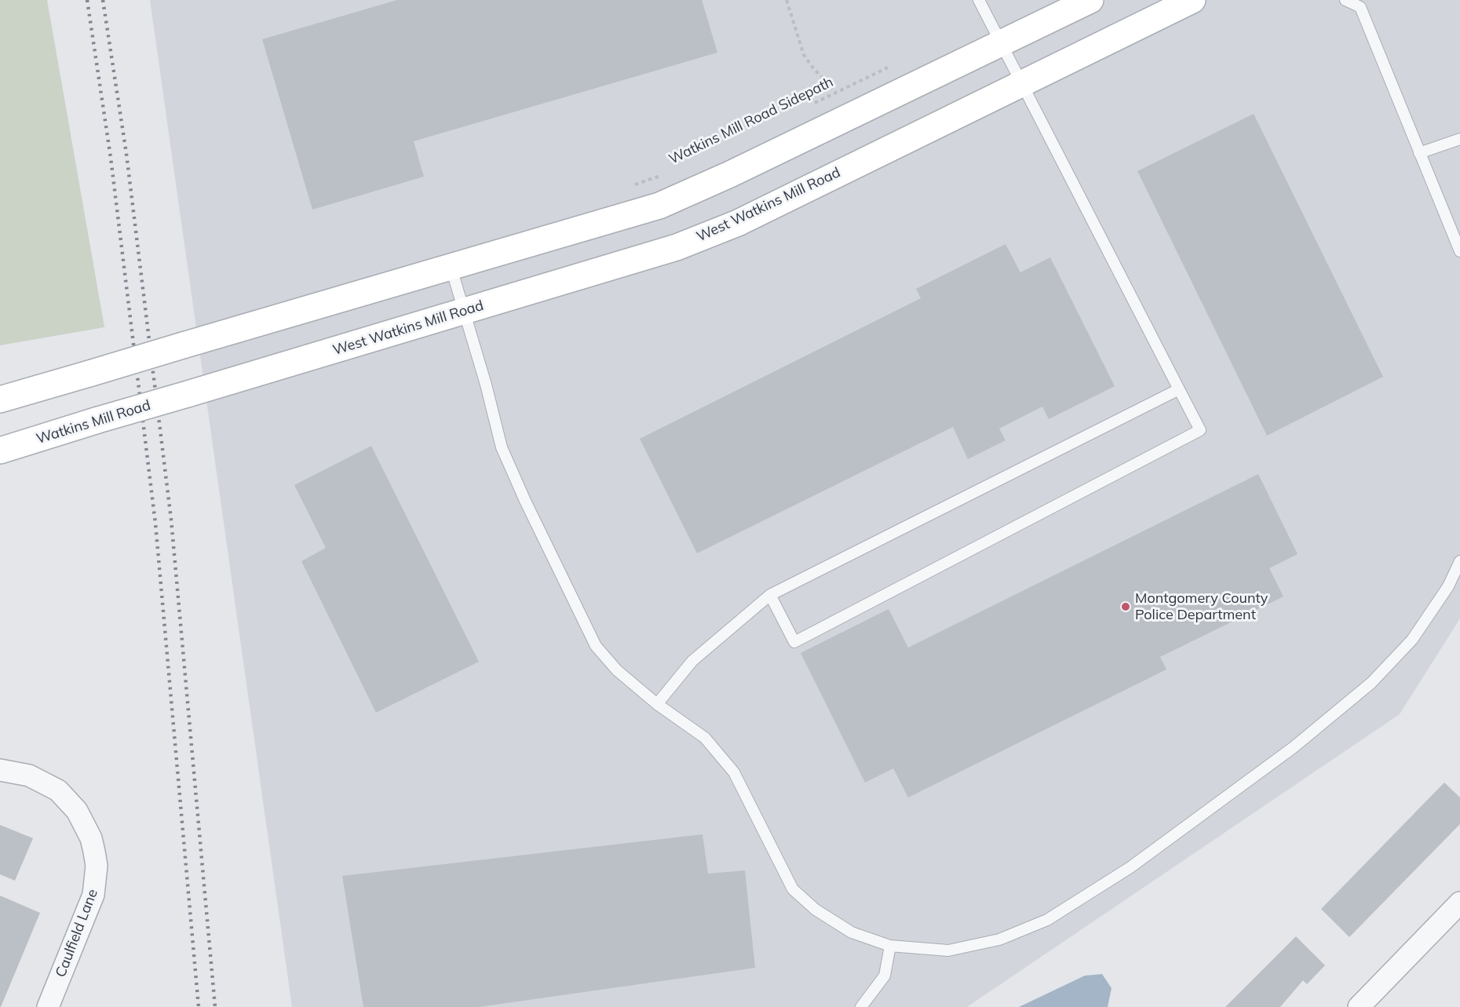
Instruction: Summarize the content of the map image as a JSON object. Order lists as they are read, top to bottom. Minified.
{"streets":{"main road":["West Watkins Mill Road","Watkins Mill Road"],"street":["Caulfield Lane"],"path":["Watkins Mill Road Sidepath"]},"crossings":[["West Watkins Mill Road","Watkins Mill Road"]],"places":["Montgomery County Police Department"]}
